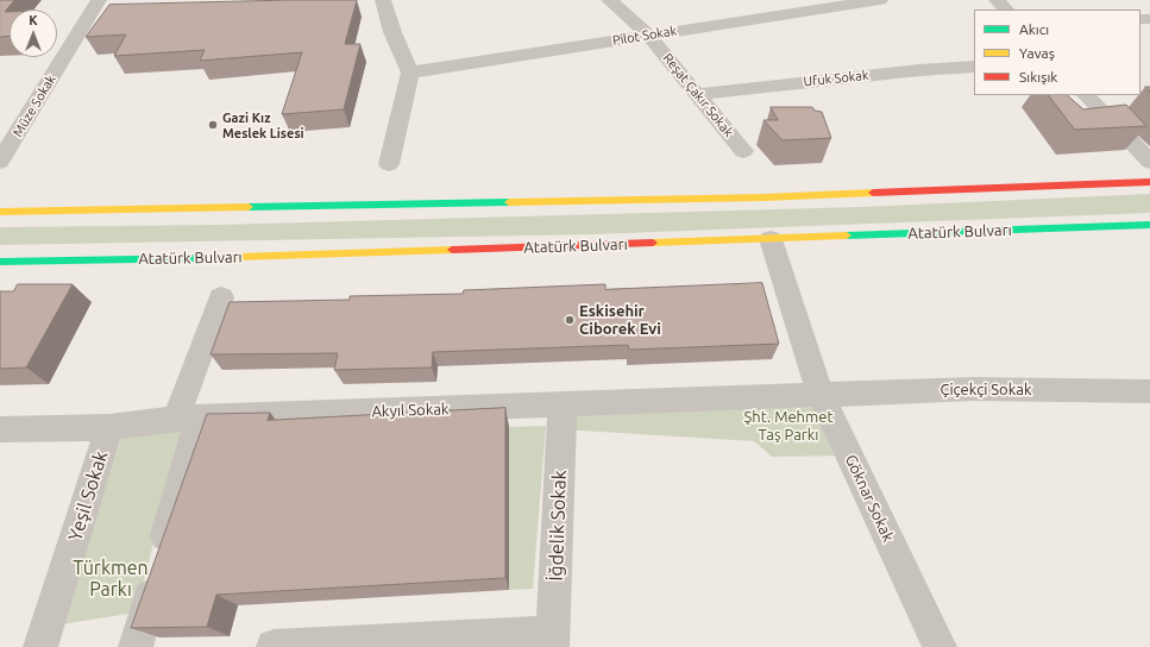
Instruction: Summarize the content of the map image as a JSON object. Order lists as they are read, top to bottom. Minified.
{"streets":{"main road":["Atatürk Bulvarı"],"street":["Pilot Sokak","Ufuk Sokak","Reşat Çakır Sokak","Müze Sokak","Çiçekçi Sokak","Akyıl Sokak","Yeşil Sokak","Göknar Sokak","İğdelik Sokak"]},"crossings":[["Pilot Sokak","Reşat Çakır Sokak"],["Ufuk Sokak","Reşat Çakır Sokak"],["Atatürk Bulvarı","Göknar Sokak"],["Çiçekçi Sokak","Akyıl Sokak"],["Çiçekçi Sokak","Göknar Sokak"],["Akyıl Sokak","Yeşil Sokak"],["Akyıl Sokak","Göknar Sokak"],["Akyıl Sokak","İğdelik Sokak"]],"parks":["Şht. Mehmet Taş Parkı","Türkmen Parkı"],"places":["Gazi Kız Meslek Lisesi","Eskisehir Ciborek Evi"],"legend":["Akıcı","Yavaş","Sıkışık"],"north":"top"}
